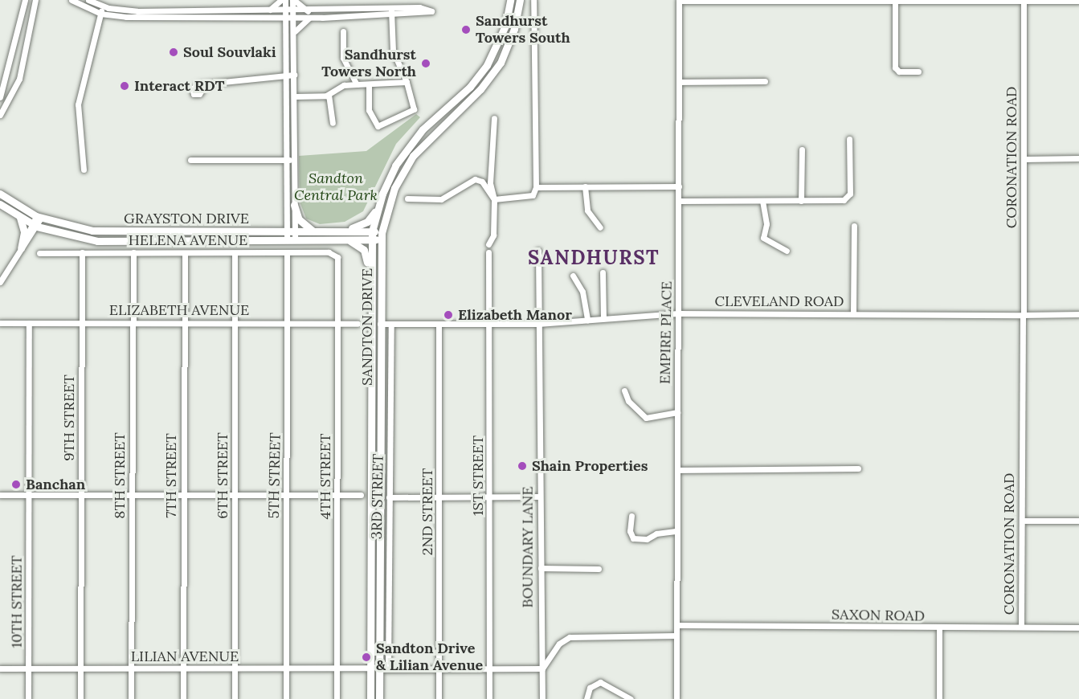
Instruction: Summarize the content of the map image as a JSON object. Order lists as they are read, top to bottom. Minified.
{"streets":{"main road":["GRAYSTON DRIVE","SANDTON DRIVE"],"street":["CORONATION ROAD","HELENA AVENUE","CLEVELAND ROAD","ELIZABETH AVENUE","EMPIRE PLACE","9TH STREET","8TH STREET","7TH STREET","6TH STREET","5TH STREET","1ST STREET","4TH STREET","3RD STREET","2ND STREET","BOUNDARY LANE","10TH STREET","SAXON ROAD","LILIAN AVENUE"]},"crossings":[["CORONATION ROAD","CLEVELAND ROAD"],["CORONATION ROAD","SAXON ROAD"],["GRAYSTON DRIVE","SANDTON DRIVE"],["HELENA AVENUE","9TH STREET"],["HELENA AVENUE","8TH STREET"],["HELENA AVENUE","7TH STREET"],["HELENA AVENUE","6TH STREET"],["HELENA AVENUE","5TH STREET"],["HELENA AVENUE","4TH STREET"],["CLEVELAND ROAD","EMPIRE PLACE"],["CLEVELAND ROAD","BOUNDARY LANE"],["ELIZABETH AVENUE","9TH STREET"],["ELIZABETH AVENUE","8TH STREET"],["ELIZABETH AVENUE","7TH STREET"],["ELIZABETH AVENUE","6TH STREET"],["ELIZABETH AVENUE","5TH STREET"],["ELIZABETH AVENUE","4TH STREET"],["SANDTON DRIVE","LILIAN AVENUE"],["EMPIRE PLACE","SAXON ROAD"],["9TH STREET","LILIAN AVENUE"],["8TH STREET","LILIAN AVENUE"],["7TH STREET","LILIAN AVENUE"],["6TH STREET","LILIAN AVENUE"],["5TH STREET","LILIAN AVENUE"],["4TH STREET","LILIAN AVENUE"],["10TH STREET","LILIAN AVENUE"]],"districts":["SANDHURST"],"parks":["Sandton Central Park"],"places":["Sandhurst Towers South","Soul Souvlaki","Sandhurst Towers North","Interact RDT","Elizabeth Manor","Shain Properties","Banchan","Sandton Drive & Lilian Avenue"]}
